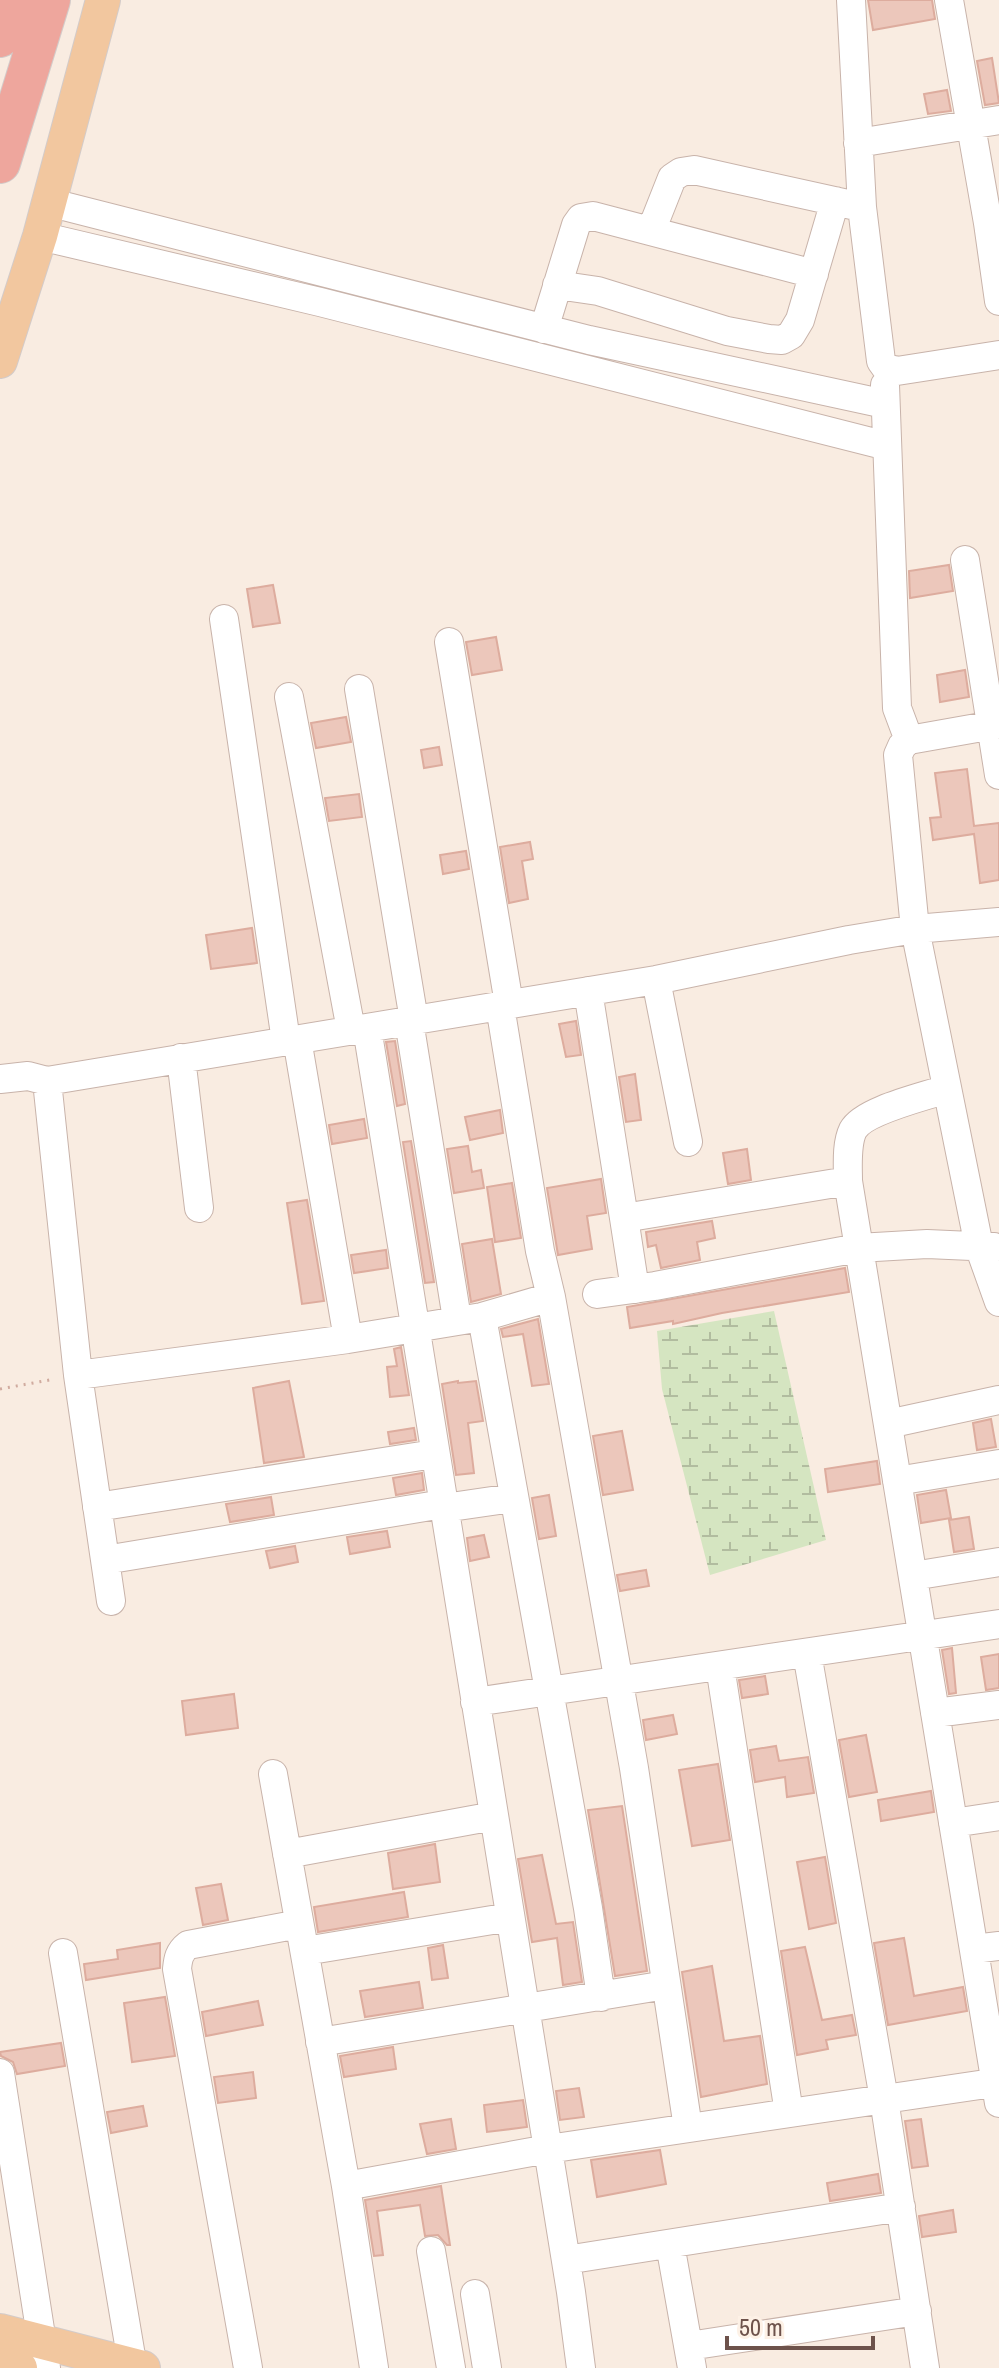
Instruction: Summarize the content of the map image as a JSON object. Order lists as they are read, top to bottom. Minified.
{"scale_bar":"50 m"}
